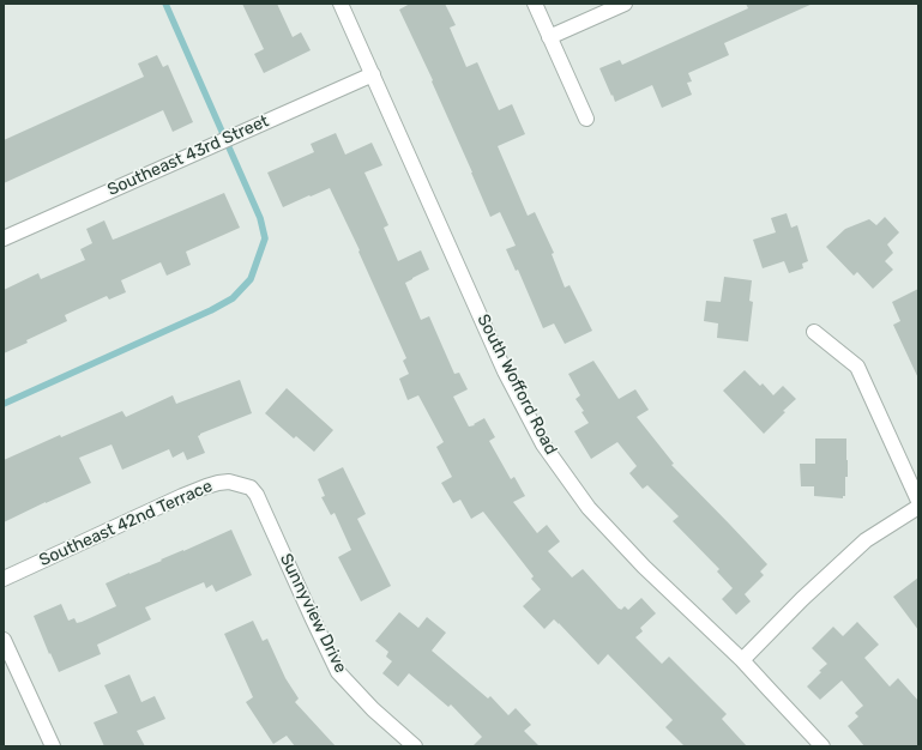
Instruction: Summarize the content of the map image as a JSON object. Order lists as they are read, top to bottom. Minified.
{"streets":{"street":["Southeast 43rd Street","South Wofford Road","Southeast 42nd Terrace","Sunnyview Drive"]},"crossings":[["Southeast 43rd Street","South Wofford Road"],["Southeast 42nd Terrace","Sunnyview Drive"]]}
